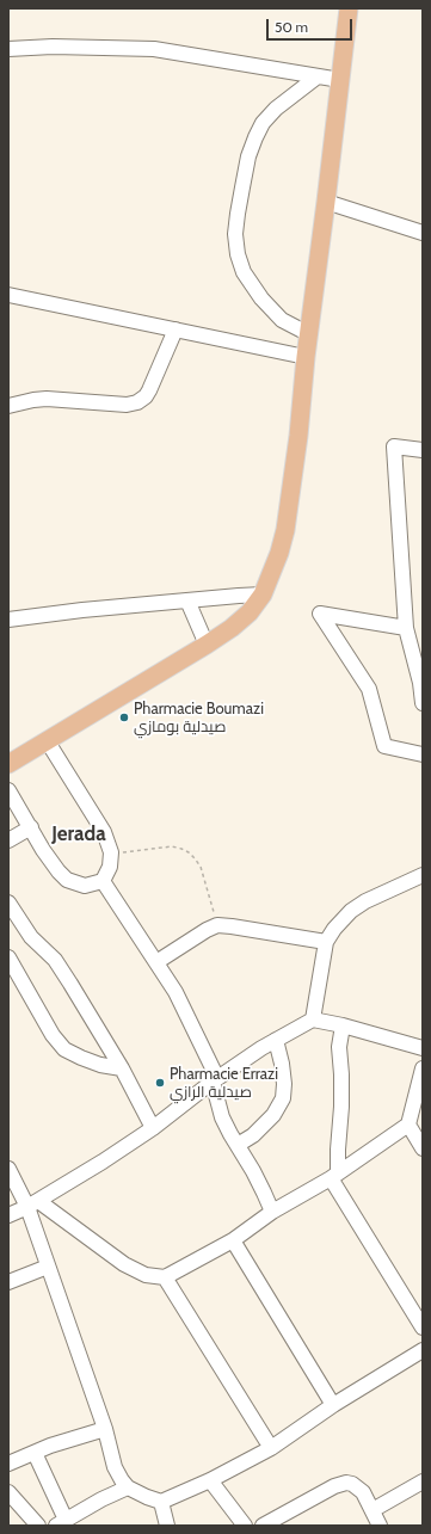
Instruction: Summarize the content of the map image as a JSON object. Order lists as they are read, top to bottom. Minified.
{"districts":["Jerada"],"places":["Pharmacie Boumazi صيدلية بومازي","Pharmacie Errazi صيدلية الرازي"],"scale_bar":"50 m"}
